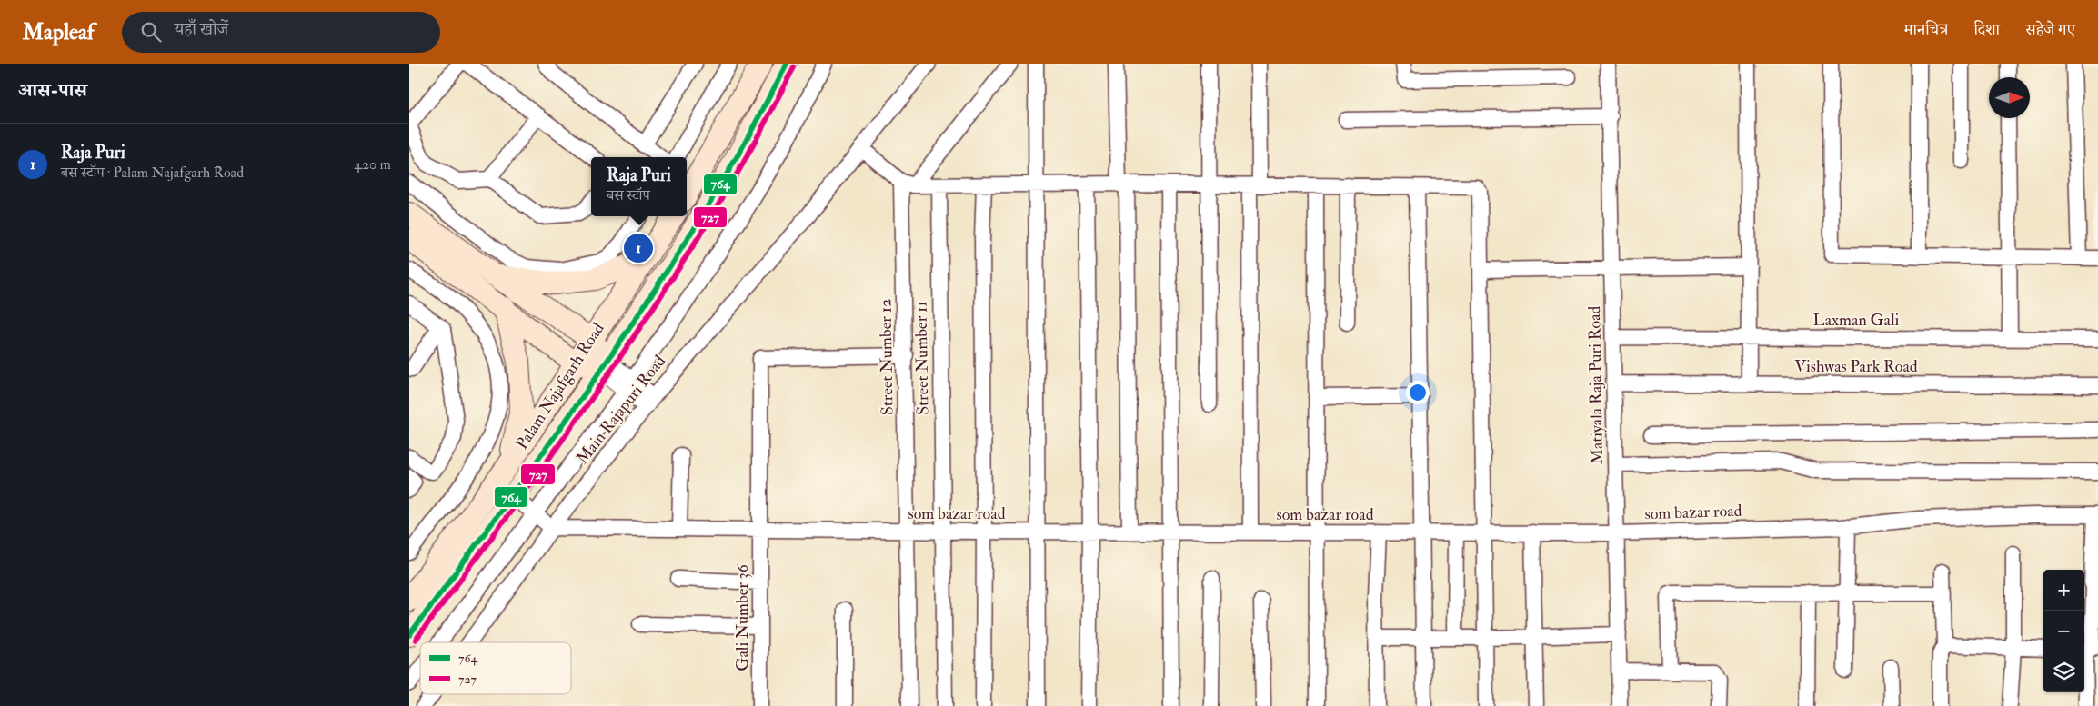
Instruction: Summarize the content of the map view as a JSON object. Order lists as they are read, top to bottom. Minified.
{"streets":{"main road":["Palam Najafgarh Road"],"street":["Laxman Gali","Street Number 12","Street Number 11","Vishwas Park Road","Matiyala Raja Puri Road","Main Rajapuri Road","som bazar road","Gali Number 36"]},"crossings":[["Laxman Gali","Matiyala Raja Puri Road"],["Street Number 12","som bazar road"],["Street Number 12","Gali Number 36"],["Street Number 11","som bazar road"],["Vishwas Park Road","Matiyala Raja Puri Road"],["Matiyala Raja Puri Road","som bazar road"],["Main Rajapuri Road","som bazar road"],["som bazar road","Gali Number 36"]],"lines":["transit line 764","transit line 727"],"legend":["764","727"],"north":"right","page":{"header":"Mapleaf","search":"यहाँ खोजें","nav":["मानचित्र","दिशा","सहेजे गए"],"heading":"आस-पास","list":[{"mark":"1","name":"Raja Puri","note":"बस स्टॉप · Palam Najafgarh Road","value":"420 m"}],"popup":["Raja Puri","बस स्टॉप"],"pins":"1","map_buttons":["+","−"]}}
